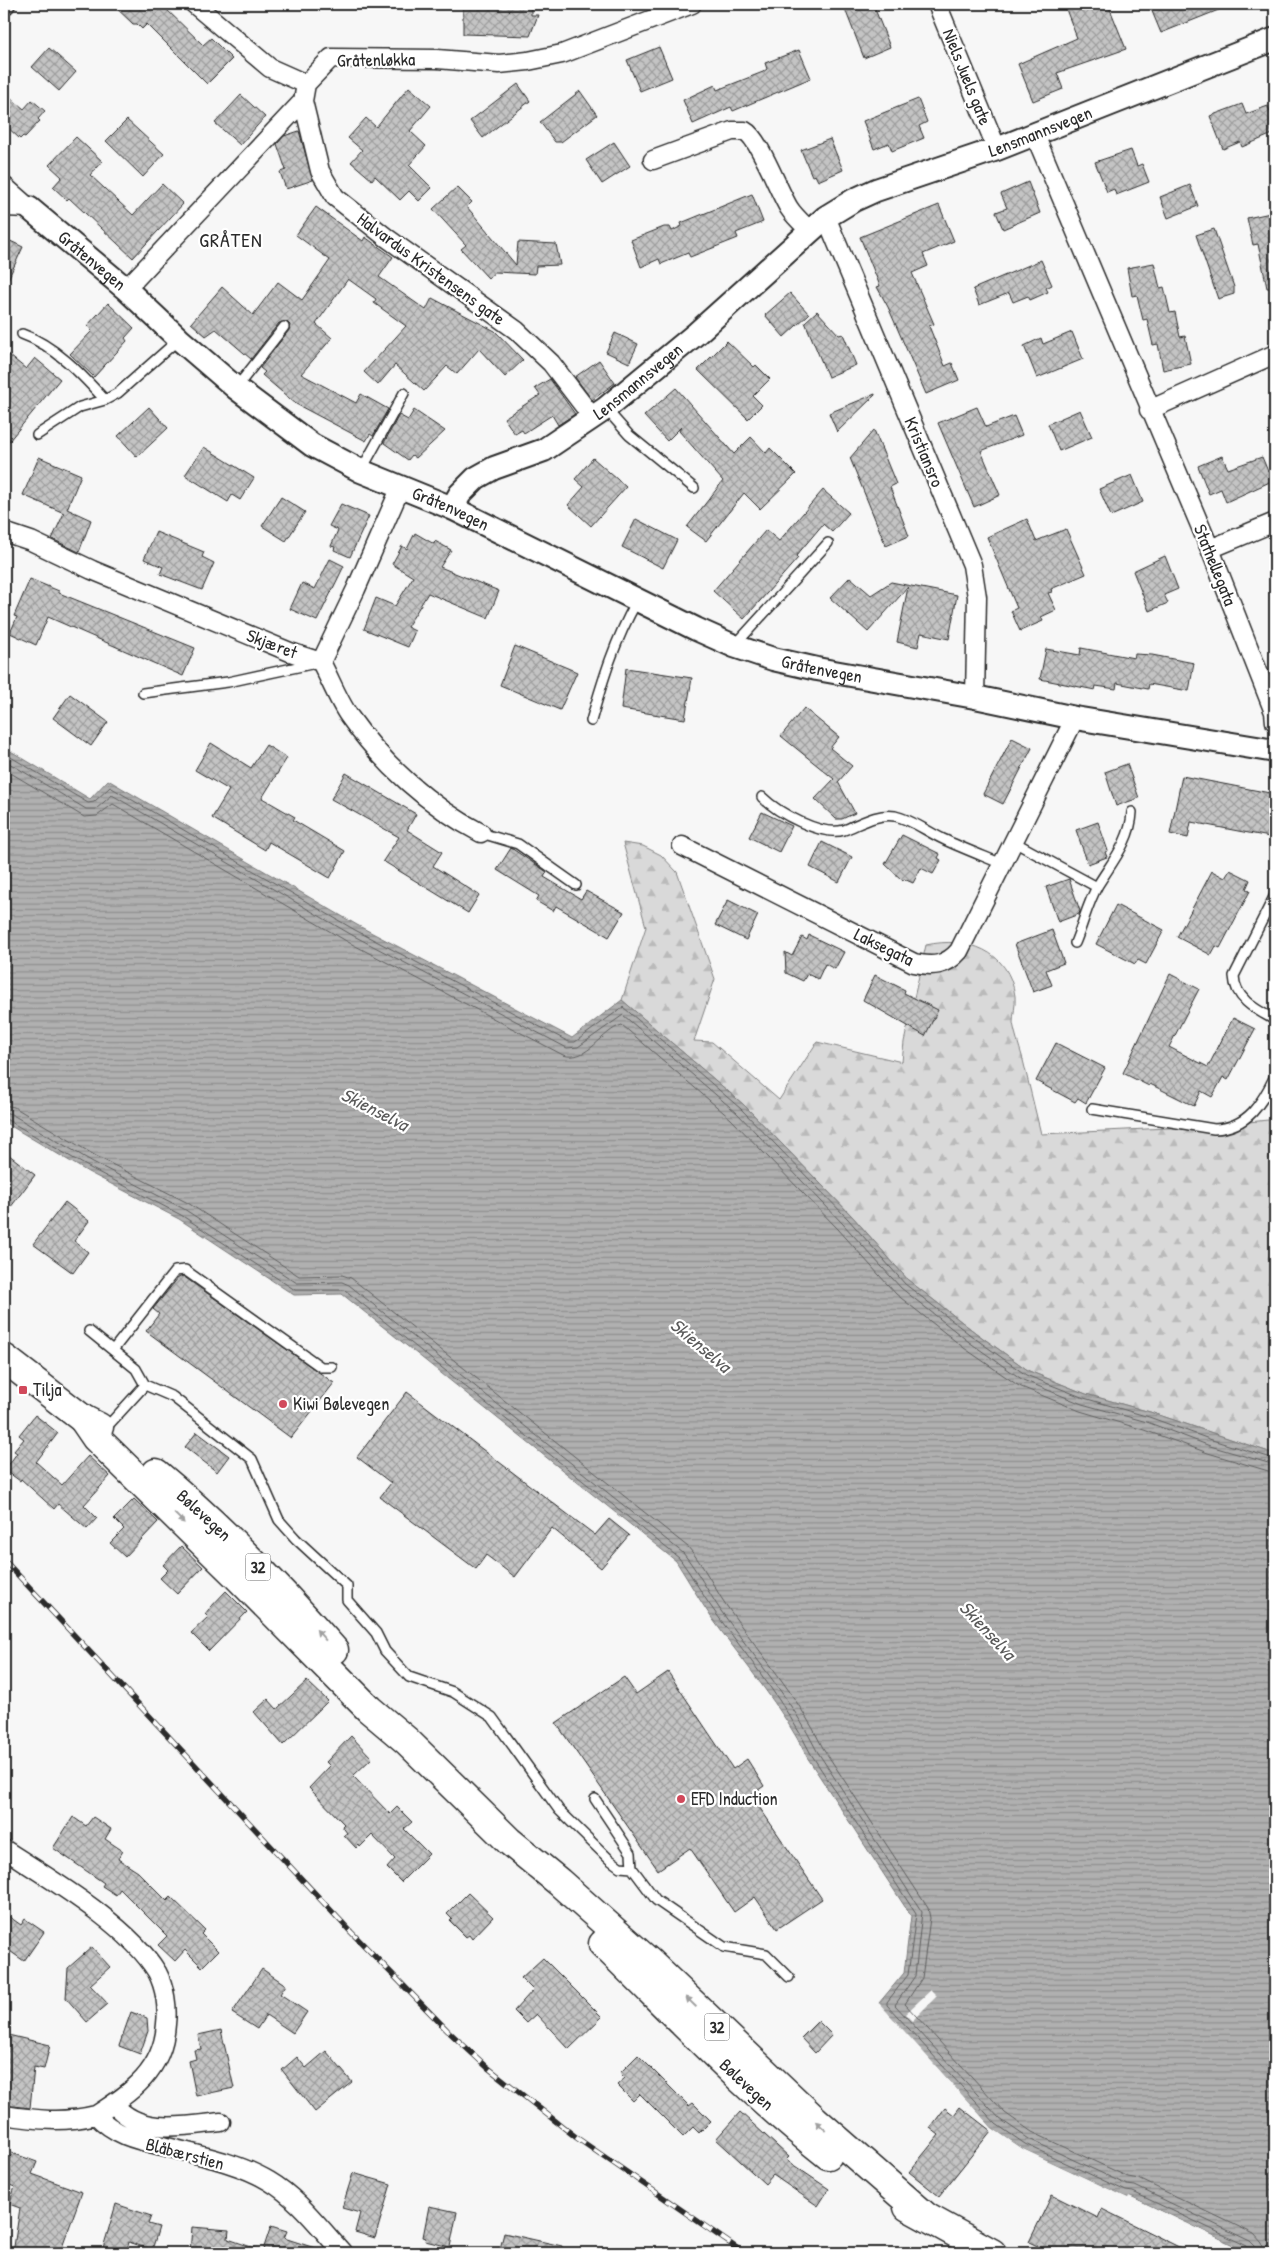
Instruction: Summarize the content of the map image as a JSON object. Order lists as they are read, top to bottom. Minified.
{"streets":{"main road":["Bølevegen","32"],"street":["Gråtenløkka","Niels Juels gate","Lensmannsvegen","Gråtenvegen","Halvardus Kristensens gate","Kristiansro","Stathellegata","Skjæret","Laksegata","Blåbærstien"]},"crossings":[["Gråtenløkka","Gråtenvegen"],["Gråtenløkka","Halvardus Kristensens gate"],["Niels Juels gate","Lensmannsvegen"],["Lensmannsvegen","Gråtenvegen"],["Lensmannsvegen","Halvardus Kristensens gate"],["Lensmannsvegen","Kristiansro"],["Lensmannsvegen","Stathellegata"],["Gråtenvegen","Kristiansro"],["Gråtenvegen","Skjæret"],["Gråtenvegen","Laksegata"]],"districts":["GRÅTEN"],"water":["Skienselva"],"places":{"transit":["Tilja"],"other":["Kiwi Bølevegen","EFD Induction"]}}
